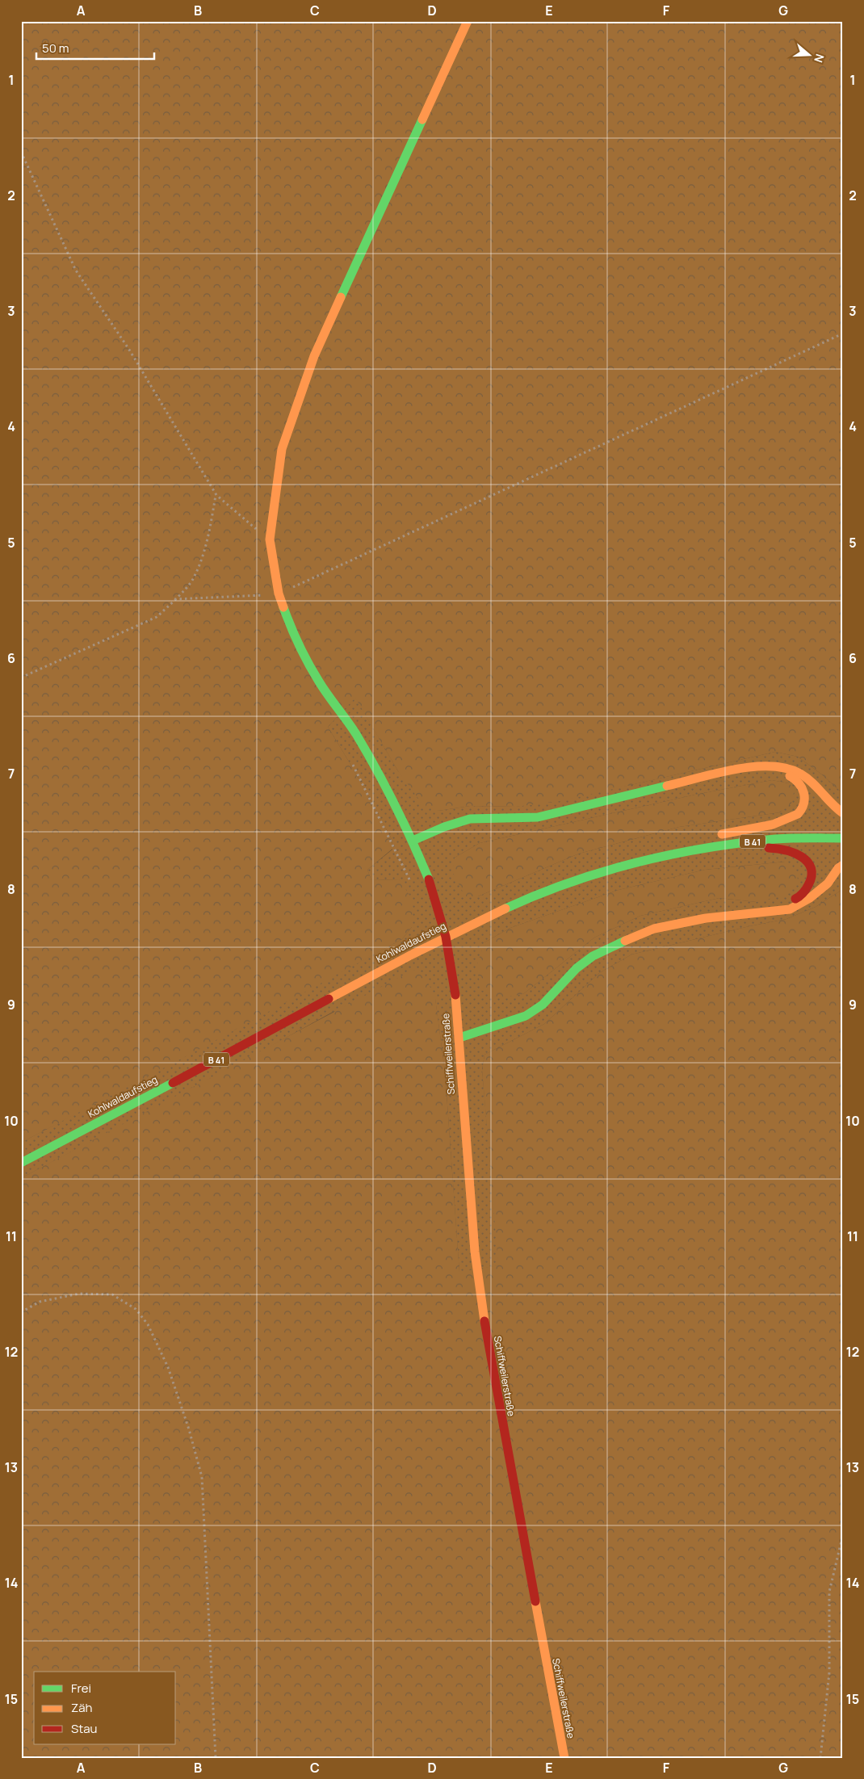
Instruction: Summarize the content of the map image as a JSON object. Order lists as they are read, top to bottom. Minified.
{"streets":{"main road":["B 41","Kohlwaldaufstieg","Schiffweilerstraße"]},"legend":["Frei","Zäh","Stau"],"scale_bar":"50 m","north":"right","grid":{"columns":["A","B","C","D","E","F","G"],"rows":["1","2","3","4","5","6","7","8","9","10","11","12","13","14","15"]}}
